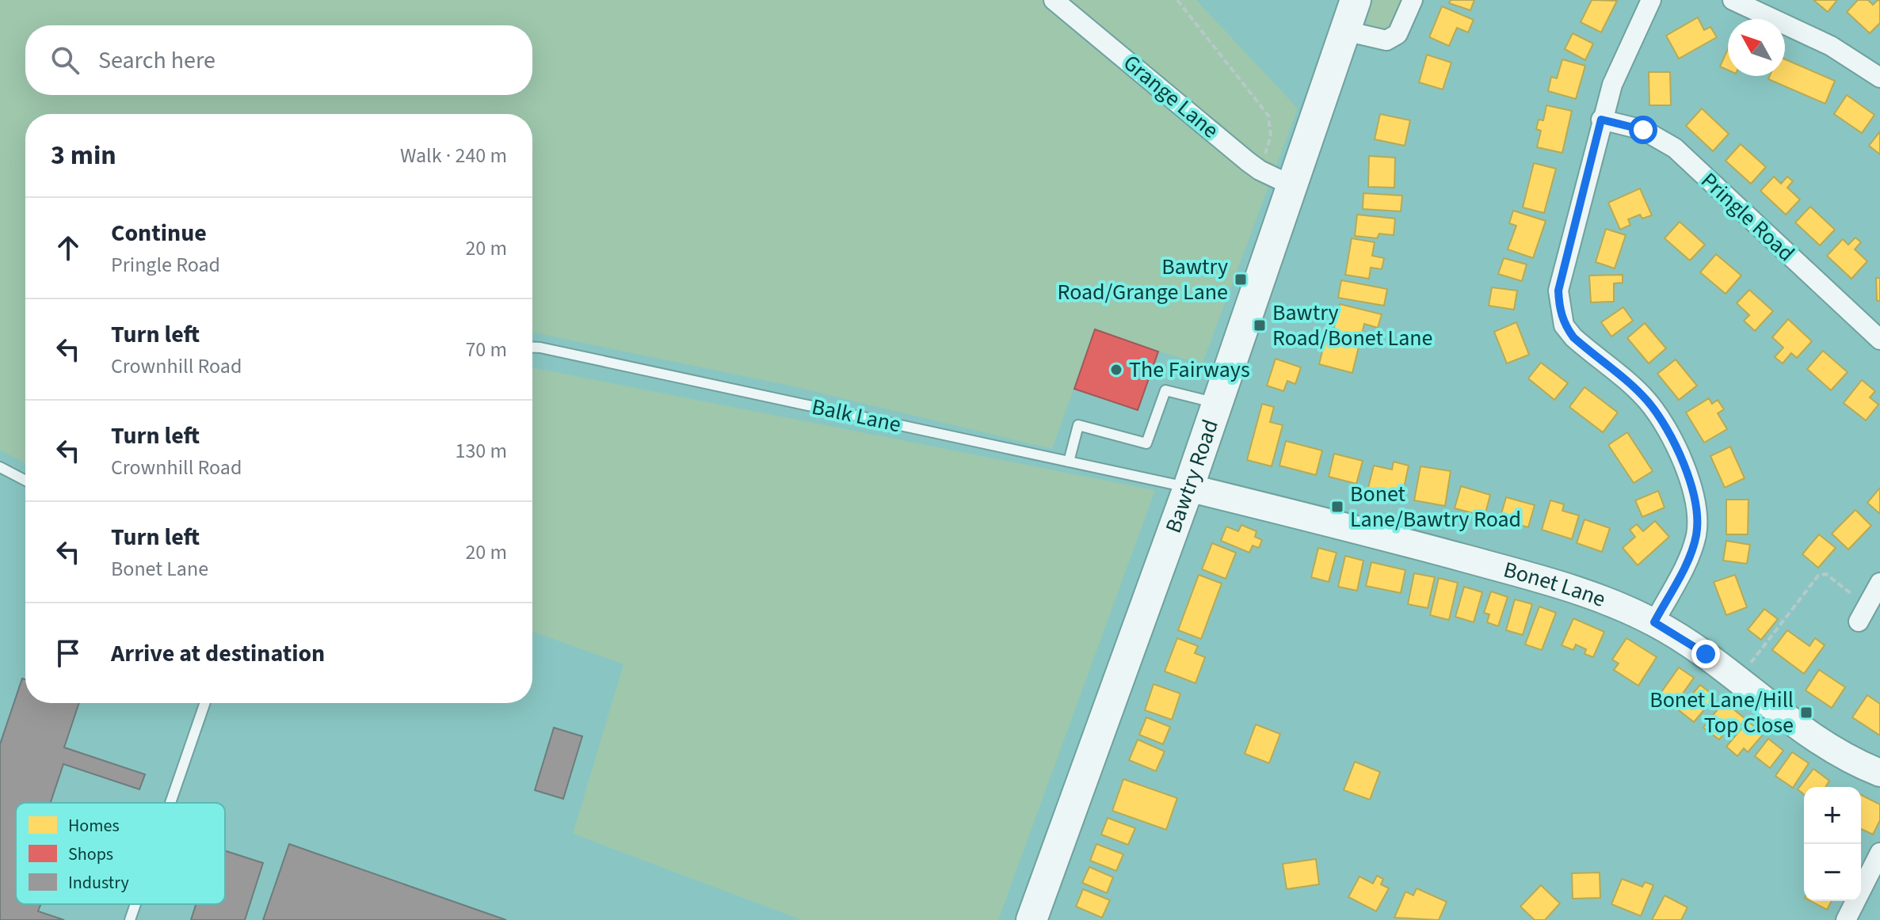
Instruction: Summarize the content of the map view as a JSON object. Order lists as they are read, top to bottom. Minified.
{"streets":{"main road":["Bawtry Road","Bonet Lane"],"street":["Grange Lane","Pringle Road"],"lane":["Balk Lane"]},"crossings":[["Grange Lane","Bawtry Road"],["Balk Lane","Bawtry Road"],["Balk Lane","Bonet Lane"],["Bawtry Road","Bonet Lane"]],"places":{"transit":["Bawtry Road/Grange Lane","Bawtry Road/Bonet Lane","Bonet Lane/Bawtry Road","Bonet Lane/Hill Top Close"],"other":["The Fairways"]},"legend":["Homes","Shops","Industry"],"north":"top left","page":{"search":"Search here","heading":["3 min","Walk · 240 m"],"list":[["Continue","Pringle Road","20 m"],["Turn left","Crownhill Road","70 m"],["Turn left","Crownhill Road","130 m"],["Turn left","Bonet Lane","20 m"],"Arrive at destination"],"map_buttons":["+","−"]}}
